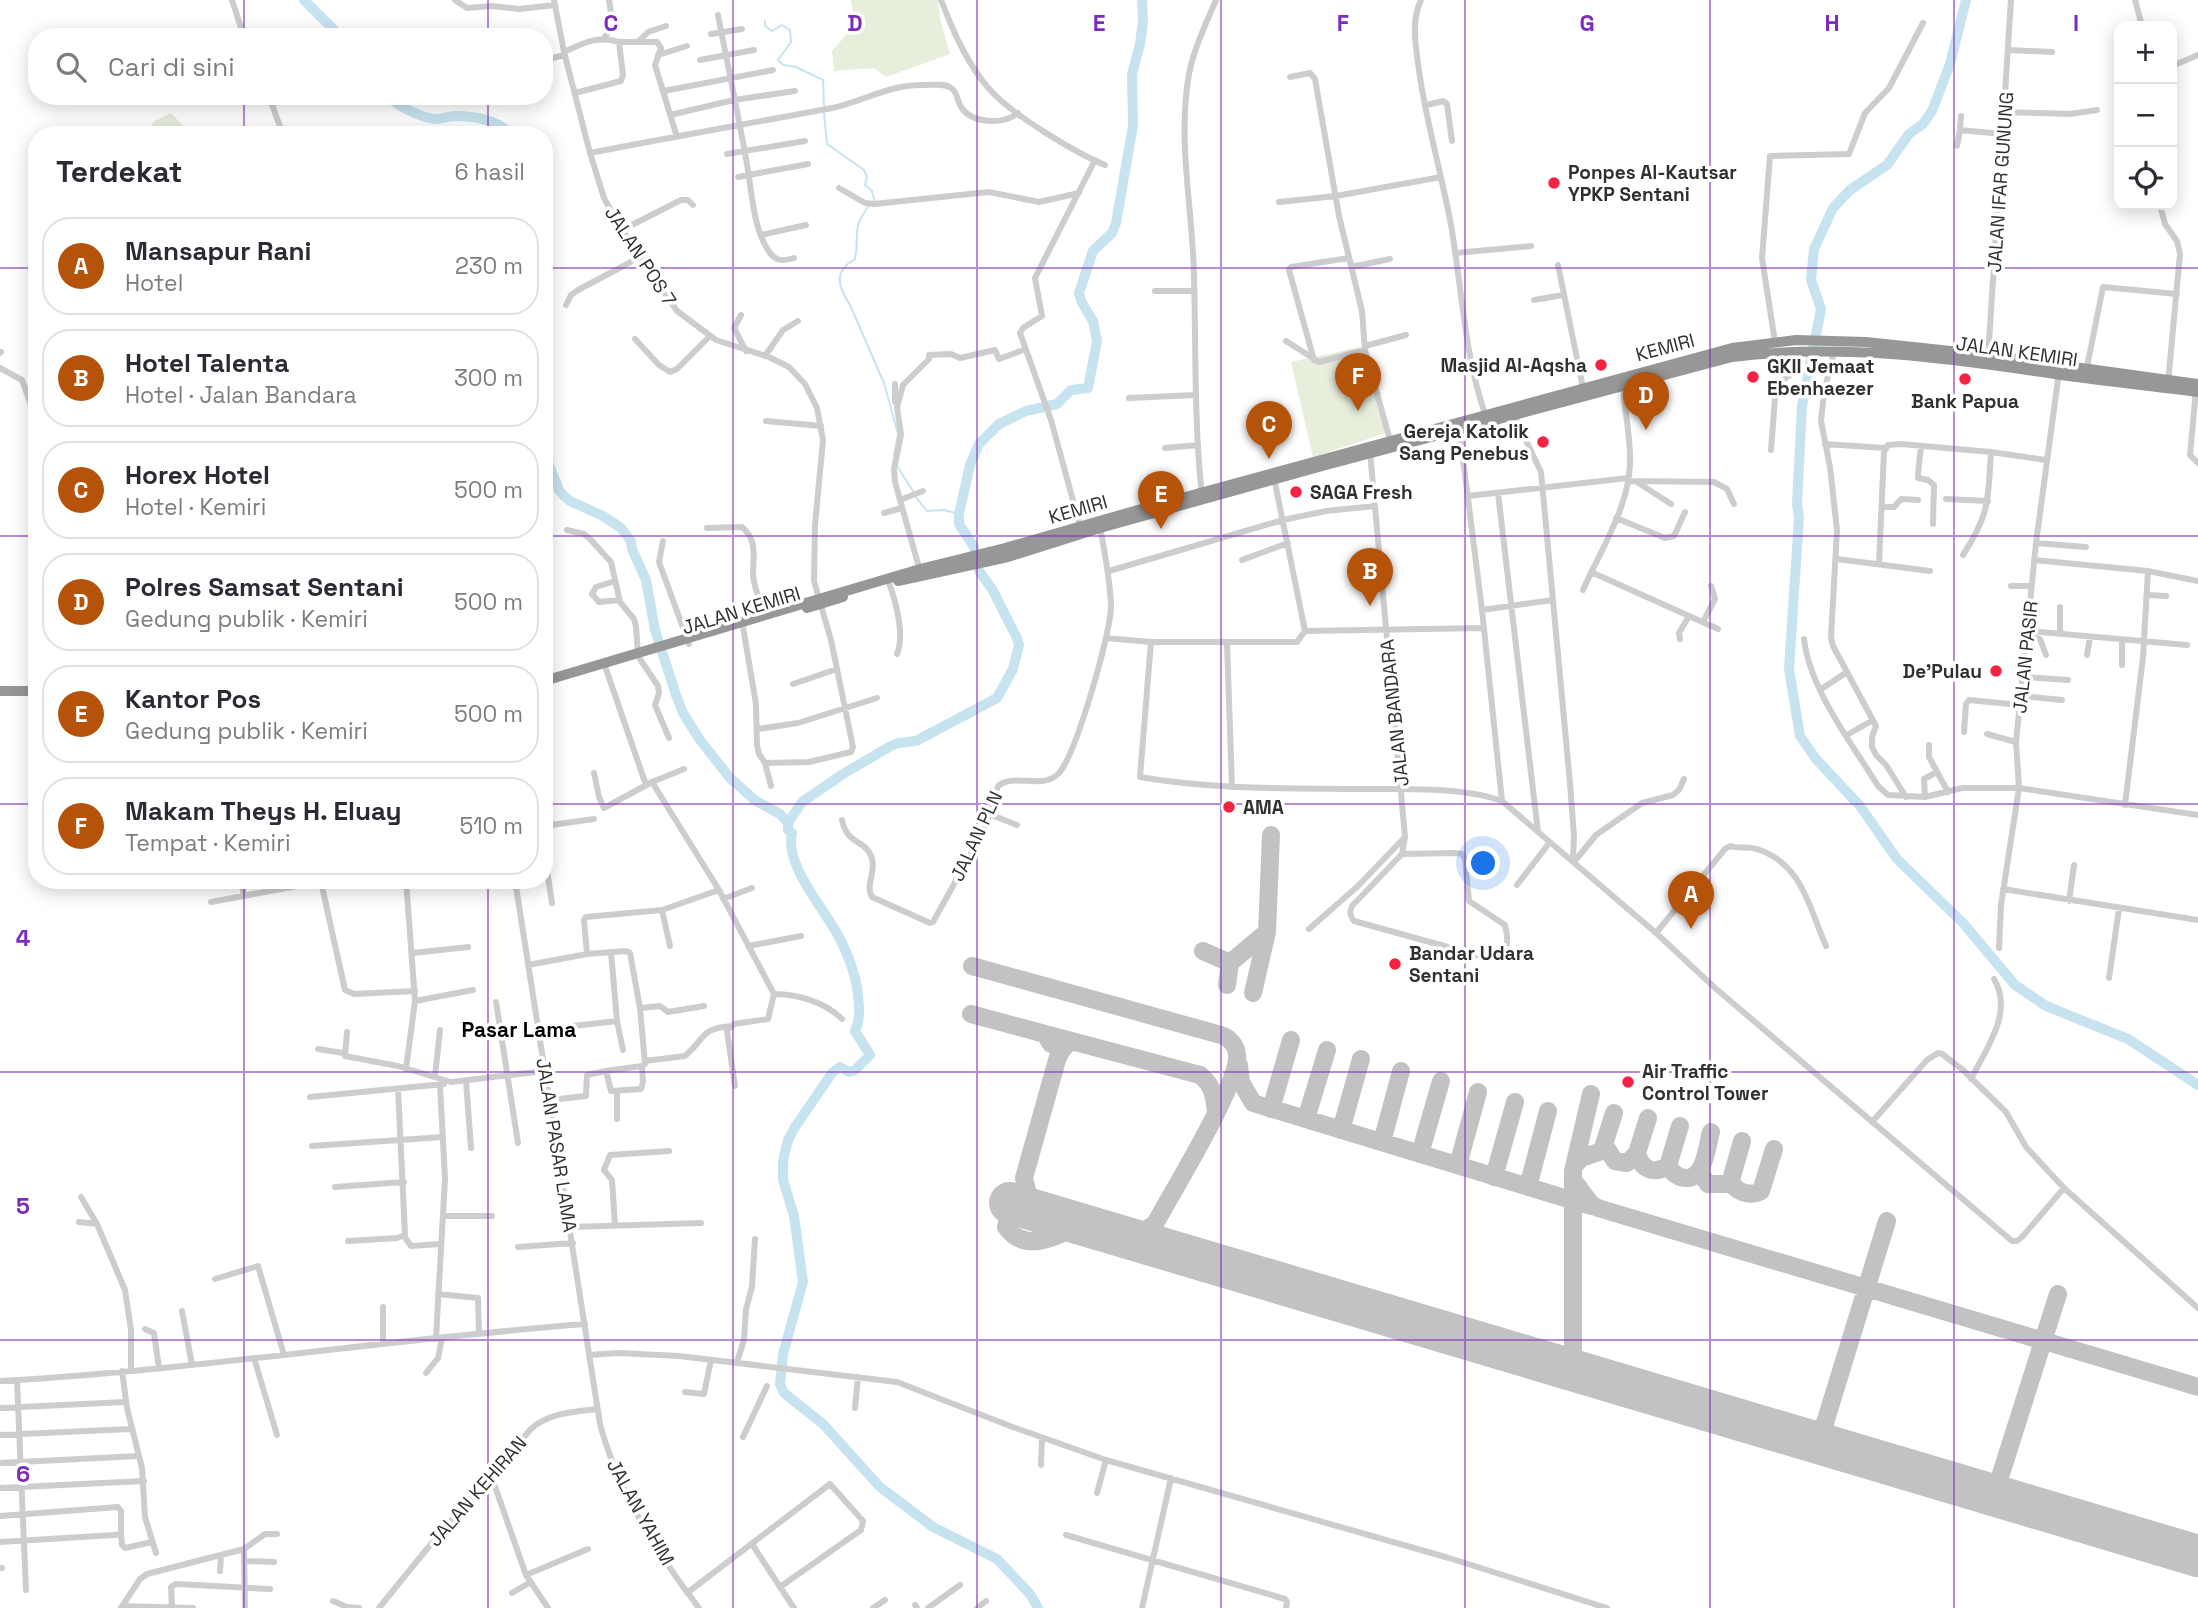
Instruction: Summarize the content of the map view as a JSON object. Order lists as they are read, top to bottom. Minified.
{"streets":{"highway":["KEMIRI","JALAN KEMIRI"],"street":["JALAN IFAR GUNUNG","JALAN POS 7","JALAN PASIR","JALAN BANDARA","JALAN PLN","JALAN PASAR LAMA","JALAN KEHIRAN","JALAN YAHIM"]},"crossings":[["JALAN IFAR GUNUNG","JALAN KEMIRI"],["JALAN POS 7","JALAN KEMIRI"],["KEMIRI","JALAN KEMIRI"],["KEMIRI","JALAN BANDARA"],["KEMIRI","JALAN PLN"],["JALAN KEMIRI","JALAN PASIR"],["JALAN PASAR LAMA","JALAN KEHIRAN"],["JALAN PASAR LAMA","JALAN YAHIM"],["JALAN KEHIRAN","JALAN YAHIM"]],"districts":["Pasar Lama"],"places":["Ponpes Al-Kautsar YPKP Sentani","Masjid Al-Aqsha","GKII Jemaat Ebenhaezer","Bank Papua","Gereja Katolik Sang Penebus","SAGA Fresh","De'Pulau","AMA","Bandar Udara Sentani","Air Traffic Control Tower"],"page":{"map_buttons":["+","−"],"search":"Cari di sini","heading":["Terdekat","6 hasil"],"list":[{"mark":"A","name":"Mansapur Rani","note":"Hotel","value":"230 m"},{"mark":"B","name":"Hotel Talenta","note":"Hotel · Jalan Bandara","value":"300 m"},{"mark":"C","name":"Horex Hotel","note":"Hotel · Kemiri","value":"500 m"},{"mark":"D","name":"Polres Samsat Sentani","note":"Gedung publik · Kemiri","value":"500 m"},{"mark":"E","name":"Kantor Pos","note":"Gedung publik · Kemiri","value":"500 m"},{"mark":"F","name":"Makam Theys H. Eluay","note":"Tempat · Kemiri","value":"510 m"}],"pins":["F","D","C","E","B","A"]},"grid":{"columns":["C","D","E","F","G","H","I"],"rows":["4","5","6"]}}
